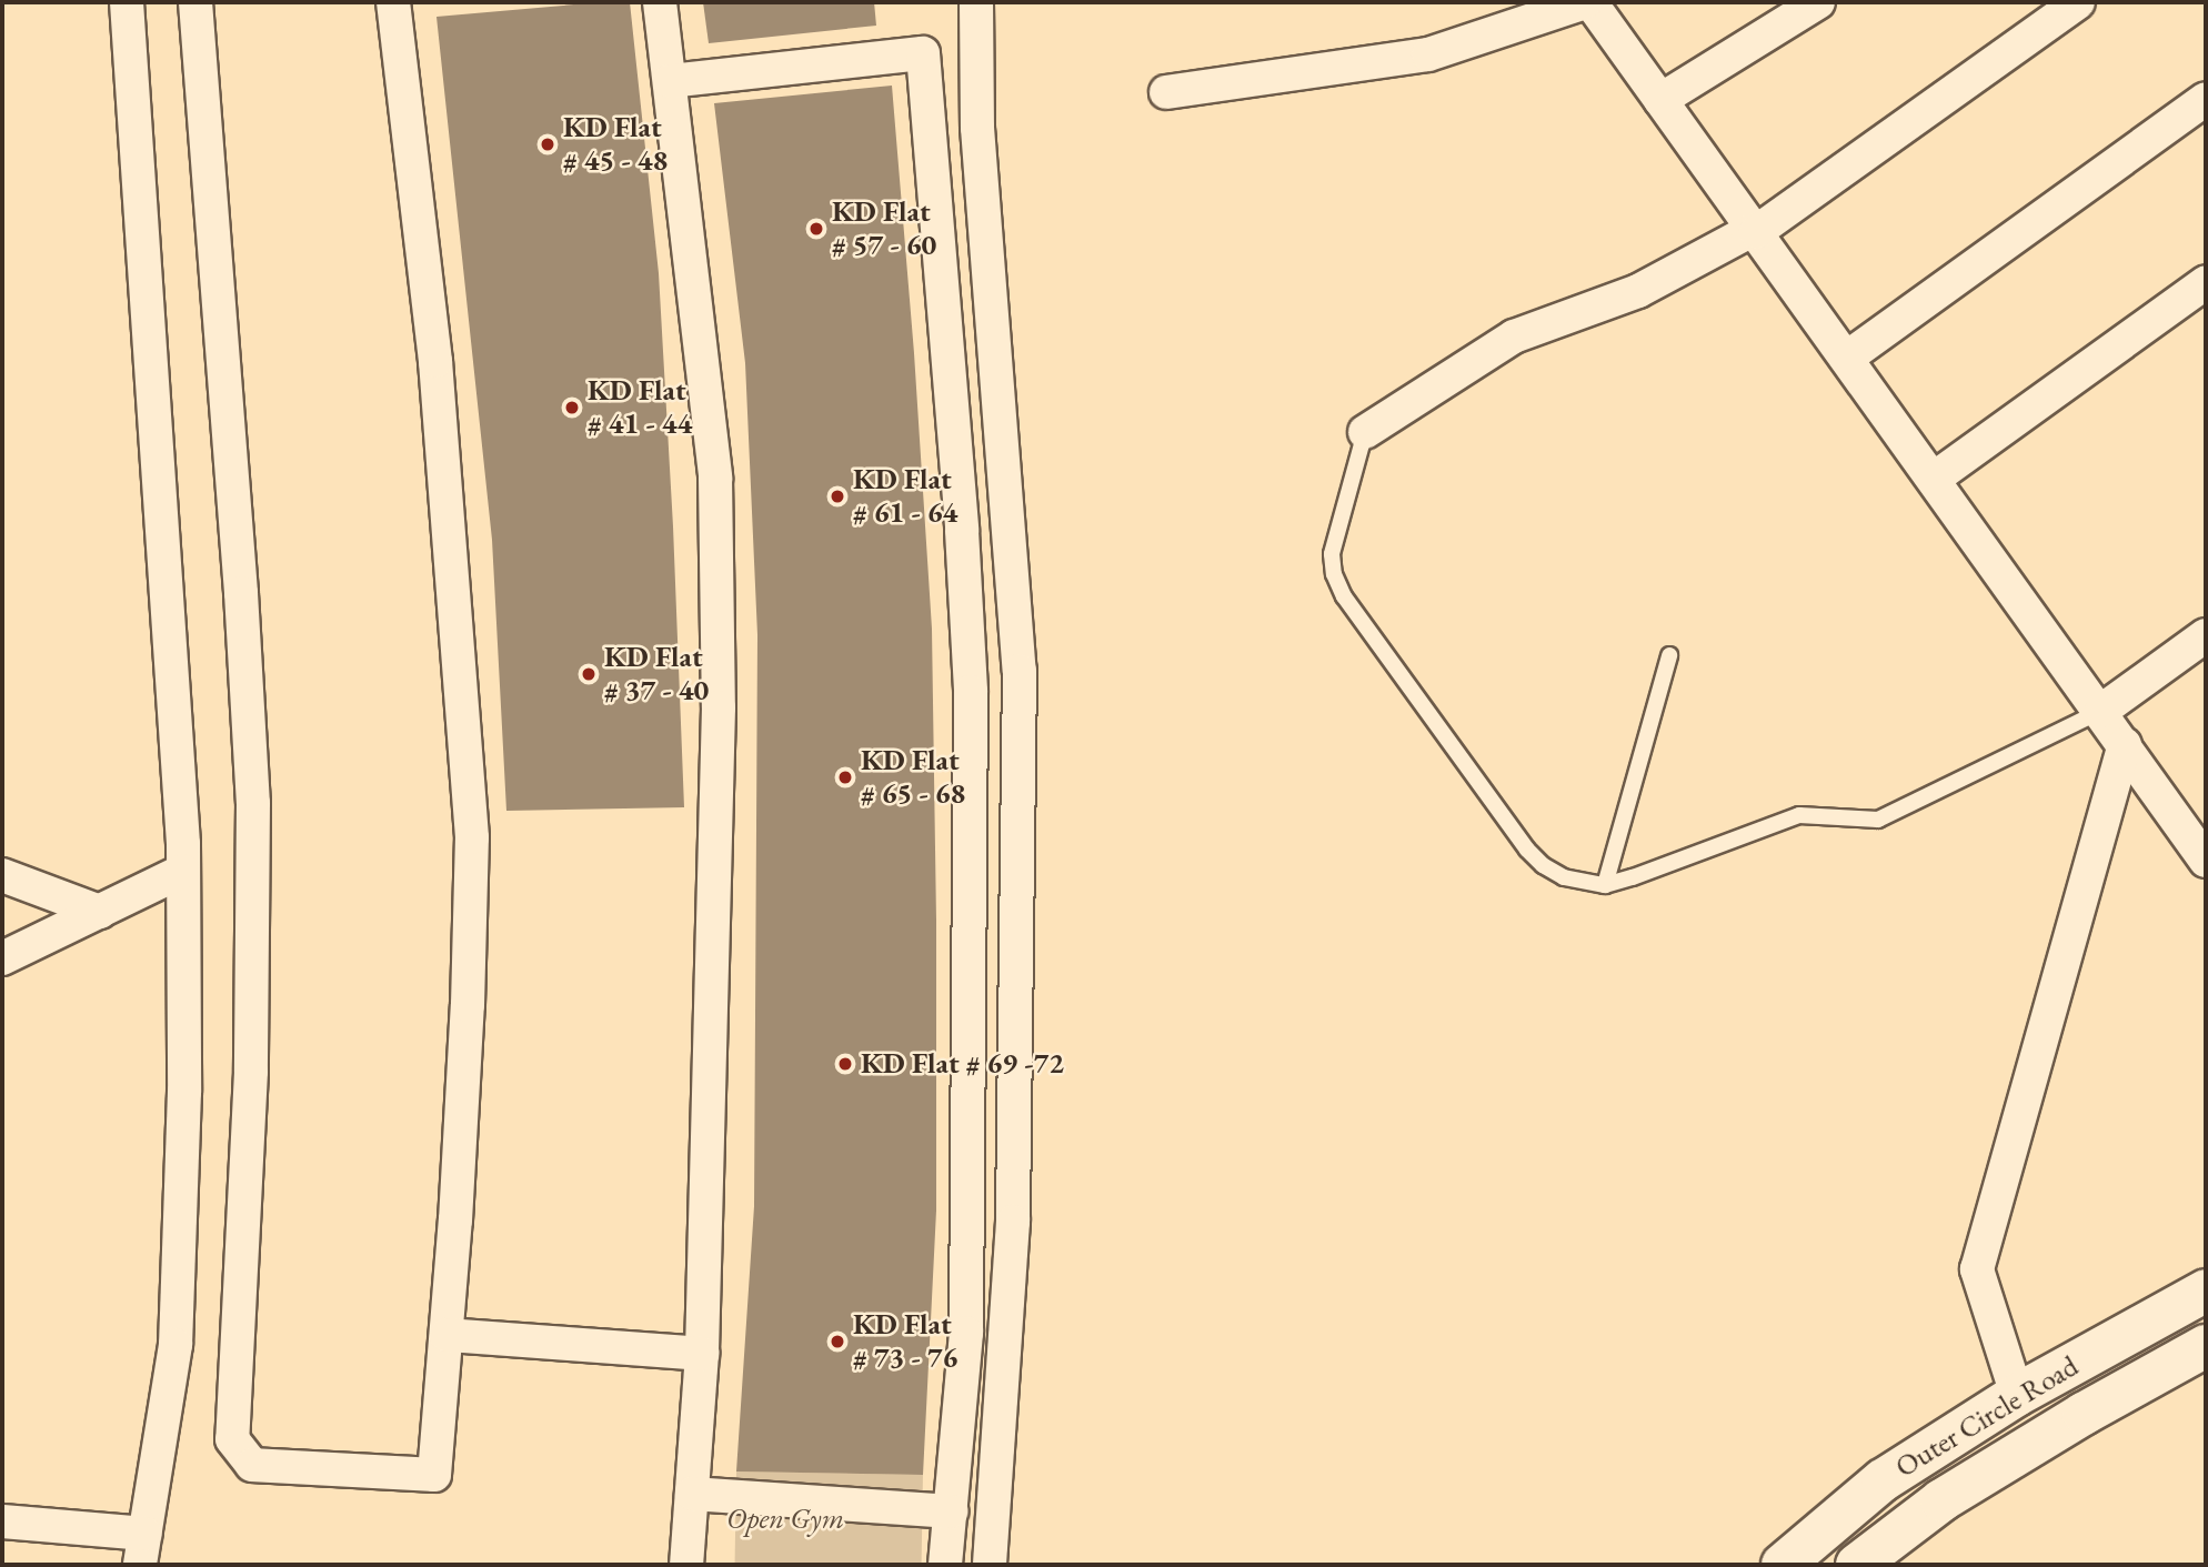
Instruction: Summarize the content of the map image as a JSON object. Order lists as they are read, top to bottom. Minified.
{"streets":{"main road":["Outer Circle Road"]},"parks":["Open Gym"],"places":["KD Flat # 45 - 48","KD Flat # 57 - 60","KD Flat # 41 - 44","KD Flat # 61 - 64","KD Flat # 37 - 40","KD Flat # 65 - 68","KD Flat # 69 -72","KD Flat # 73 - 76"]}
